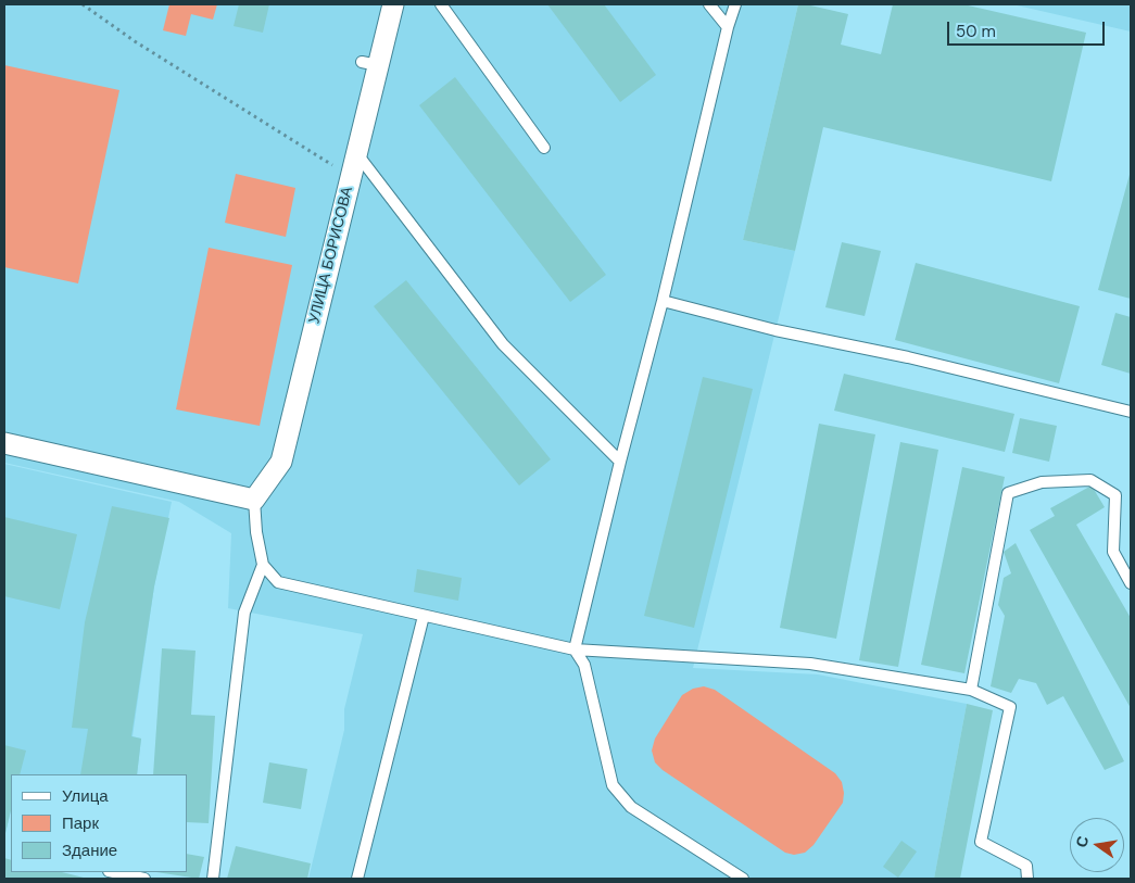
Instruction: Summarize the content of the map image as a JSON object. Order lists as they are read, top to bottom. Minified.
{"streets":{"street":["УЛИЦА БОРИСОВА"]},"legend":["Улица","Парк","Здание"],"scale_bar":"50 m","north":"left"}
